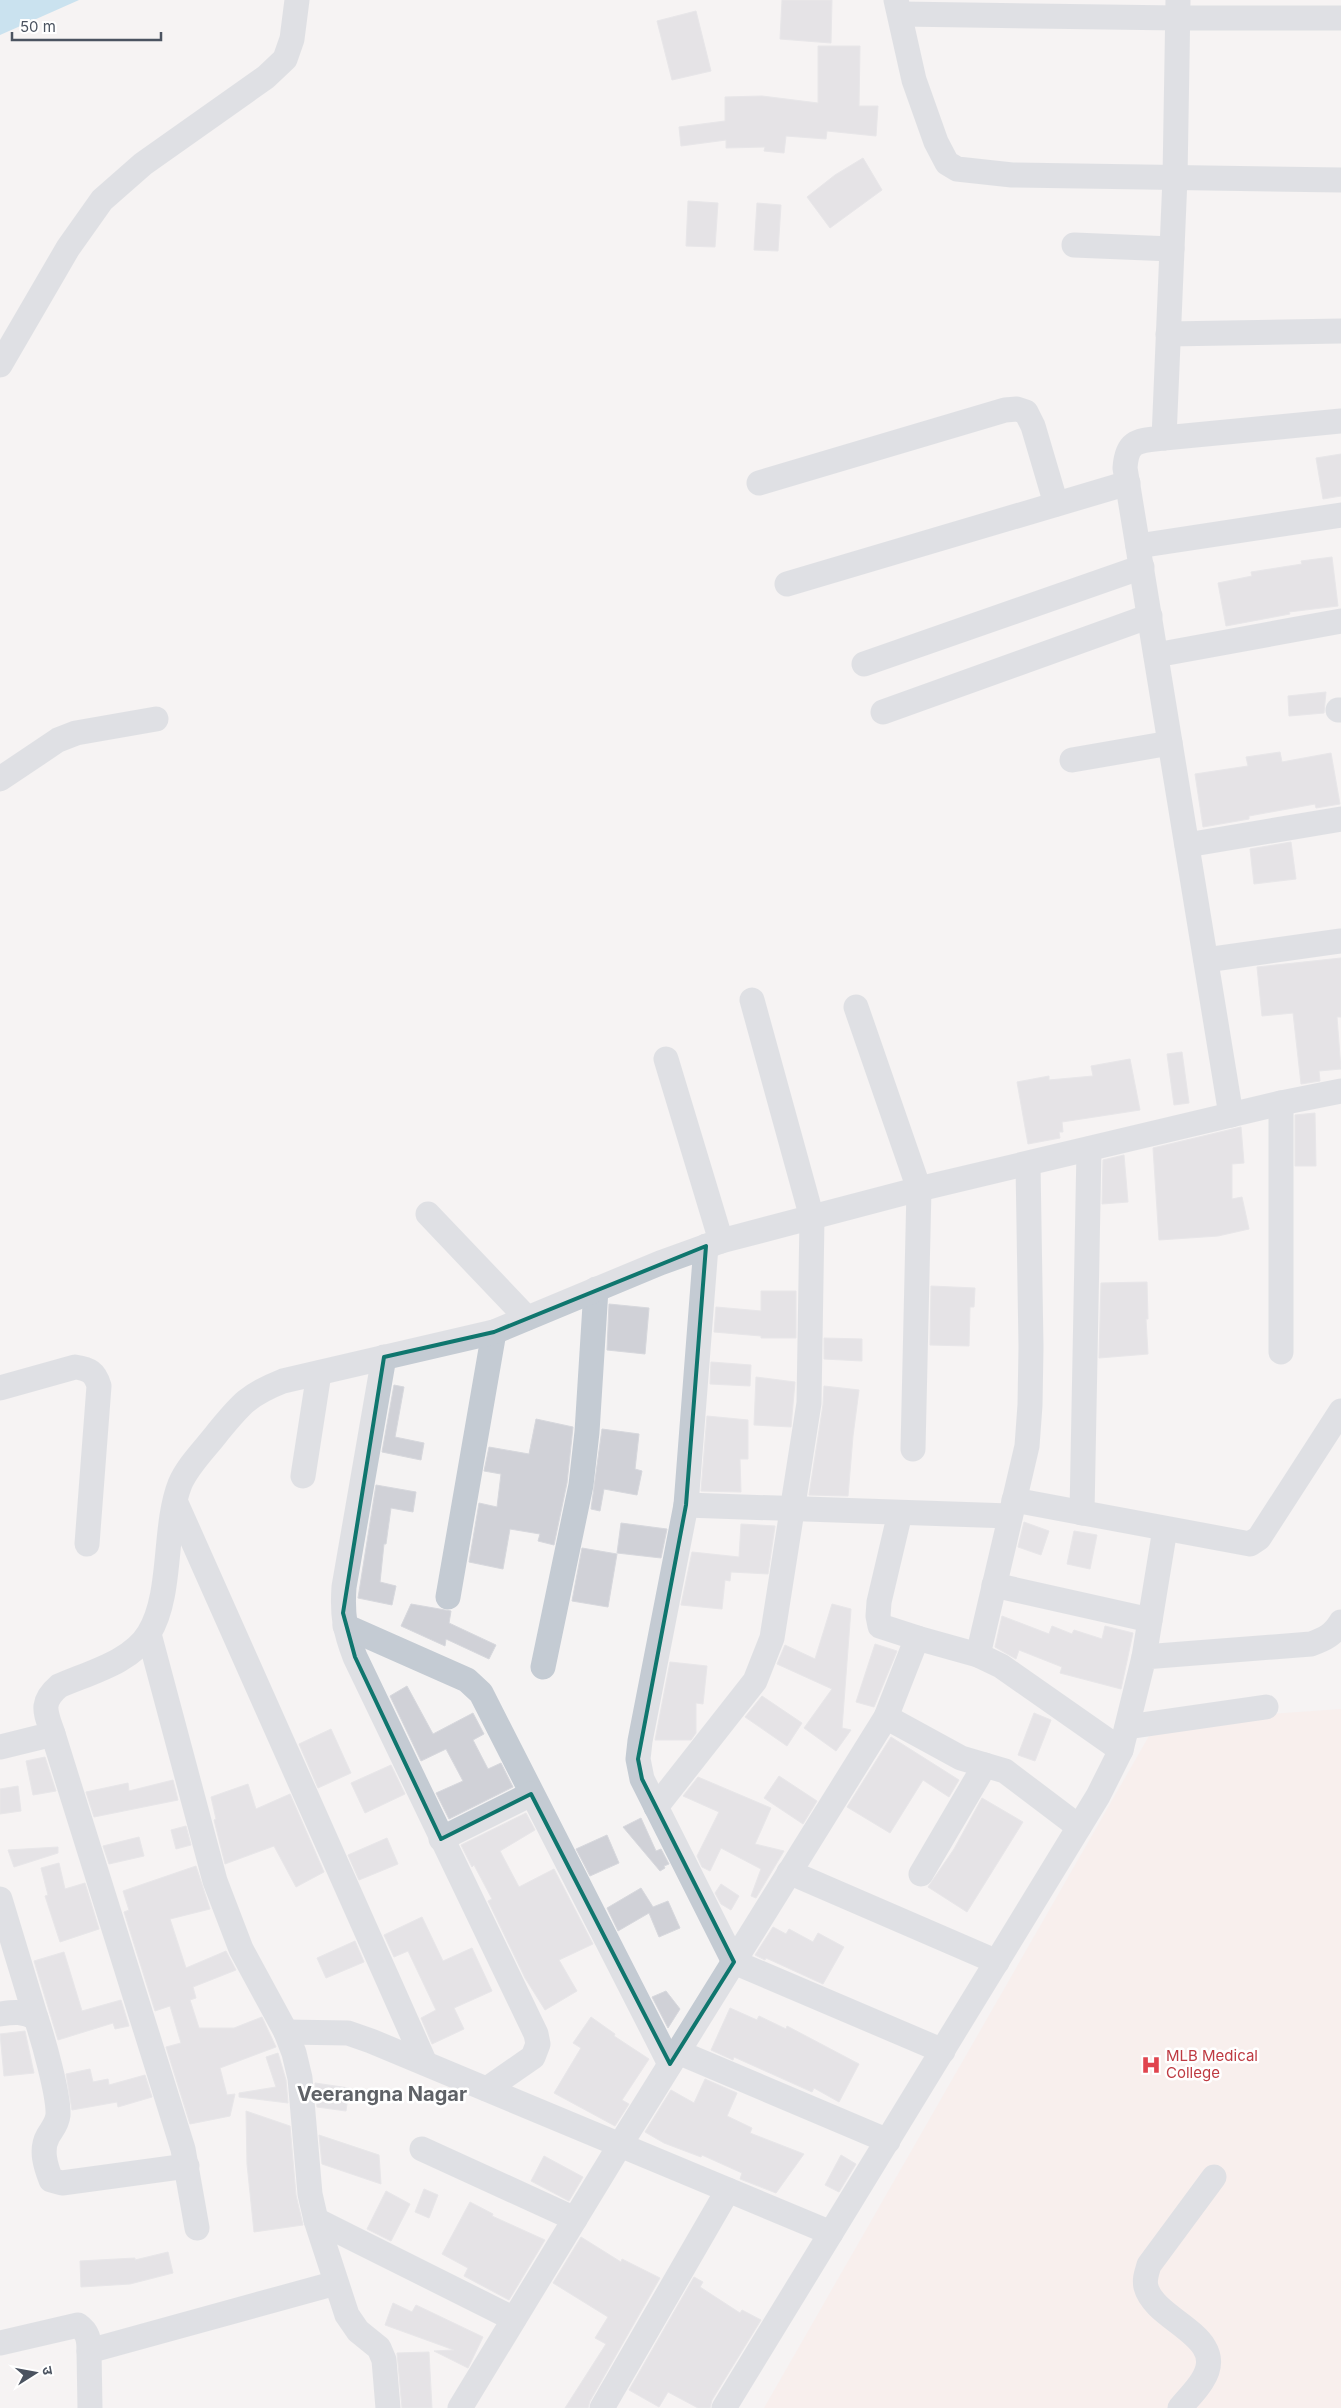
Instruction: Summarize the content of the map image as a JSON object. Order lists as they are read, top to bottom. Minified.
{"districts":["Veerangna Nagar"],"places":{"hospital":["MLB Medical College"]},"scale_bar":"50 m","north":"right"}
